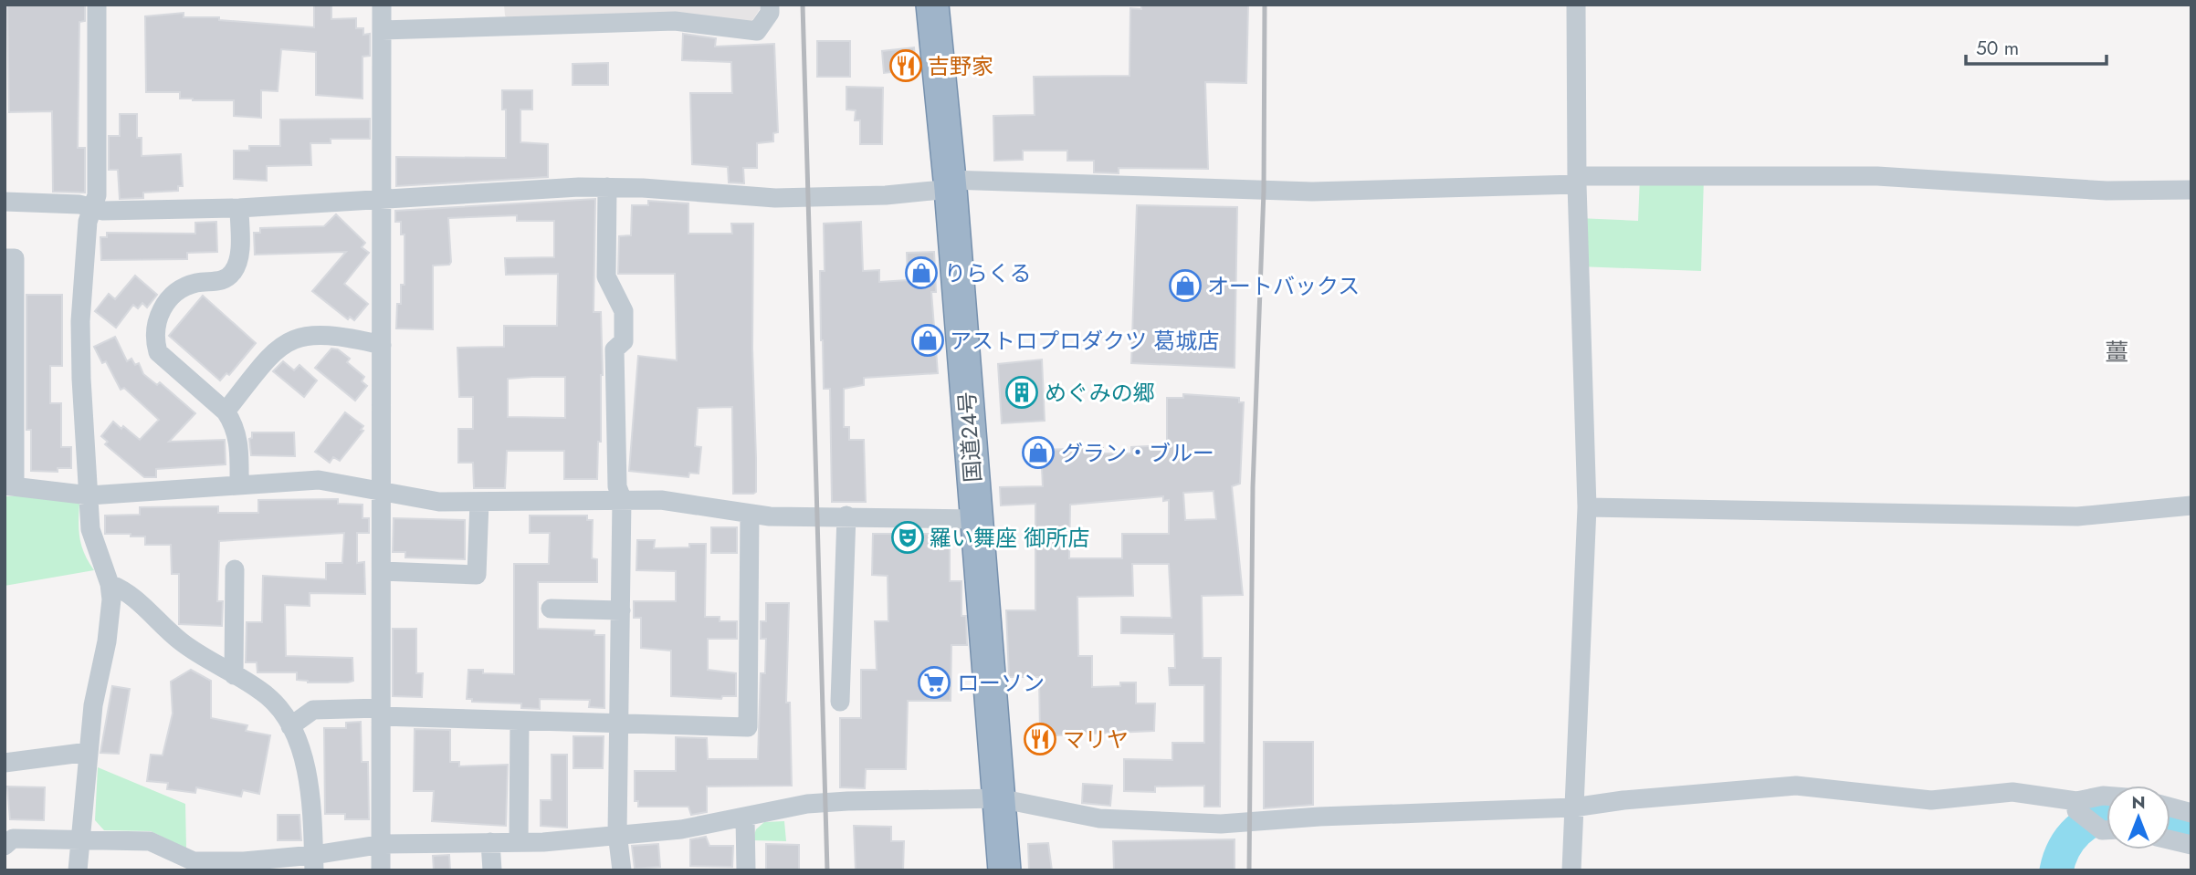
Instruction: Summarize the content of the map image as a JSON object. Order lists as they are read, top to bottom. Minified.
{"streets":{"highway":["国道24号"]},"districts":["薑"],"places":{"restaurant":["吉野家","マリヤ"],"shop":["りらくる","オートバックス","アストロプロダクツ 葛城店","グラン・ブルー"],"building":["めぐみの郷"],"theatre":["羅い舞座 御所店"],"supermarket":["ローソン"]},"scale_bar":"50 m","north":"top"}
